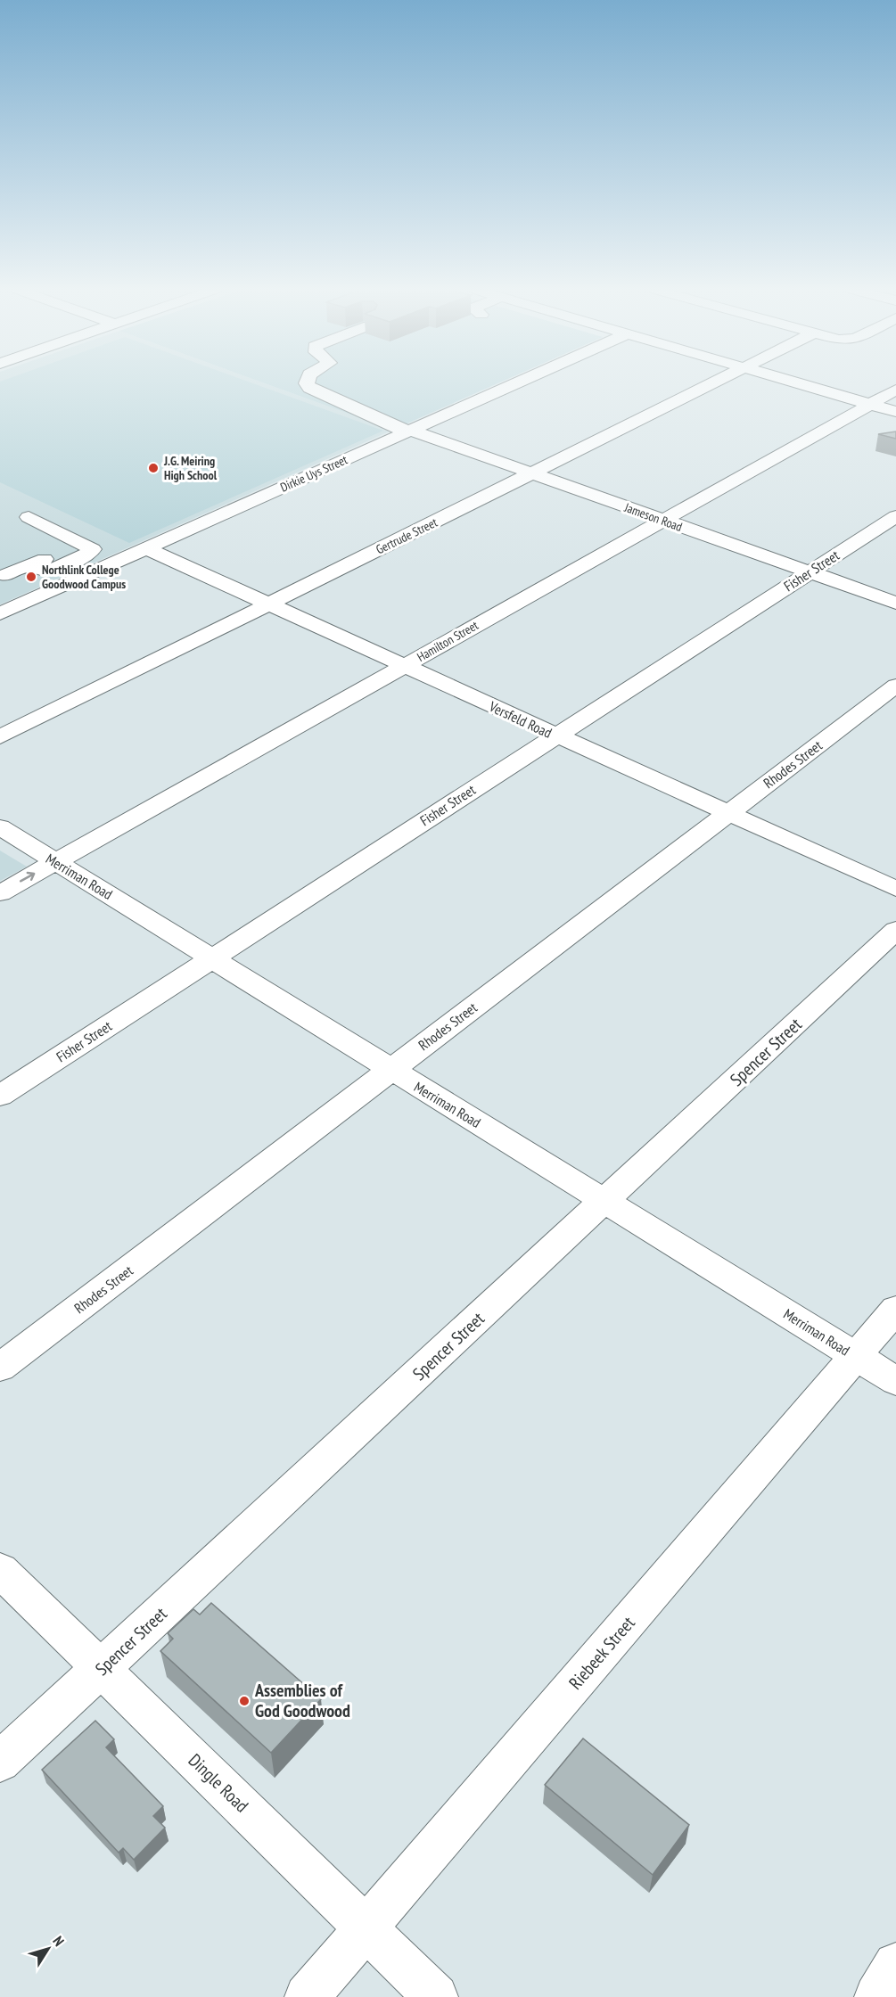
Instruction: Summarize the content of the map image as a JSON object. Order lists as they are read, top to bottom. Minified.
{"streets":{"street":["Dirkie Uys Street","Jameson Road","Gertrude Street","Fisher Street","Hamilton Street","Versfeld Road","Rhodes Street","Merriman Road","Spencer Street","Riebeek Street","Dingle Road"]},"crossings":[["Dirkie Uys Street","Jameson Road"],["Dirkie Uys Street","Versfeld Road"],["Jameson Road","Gertrude Street"],["Jameson Road","Fisher Street"],["Jameson Road","Hamilton Street"],["Gertrude Street","Versfeld Road"],["Fisher Street","Versfeld Road"],["Fisher Street","Merriman Road"],["Hamilton Street","Versfeld Road"],["Hamilton Street","Merriman Road"],["Versfeld Road","Rhodes Street"],["Rhodes Street","Merriman Road"],["Merriman Road","Spencer Street"],["Merriman Road","Riebeek Street"],["Spencer Street","Dingle Road"],["Riebeek Street","Dingle Road"]],"places":["J.G. Meiring High School","Northlink College Goodwood Campus","Assemblies of God Goodwood"],"north":"top right"}
